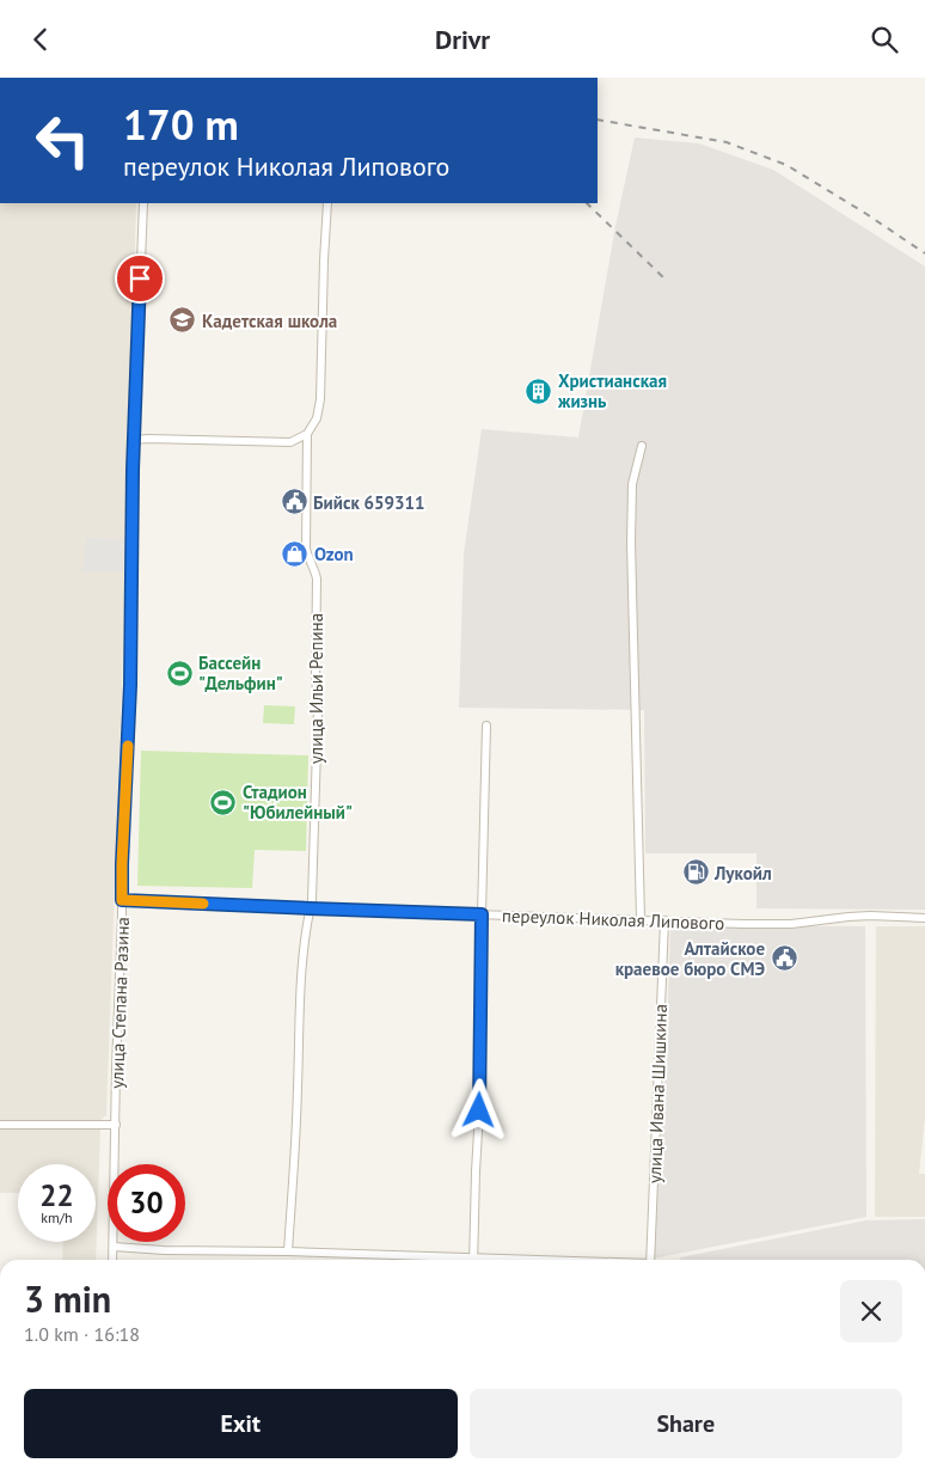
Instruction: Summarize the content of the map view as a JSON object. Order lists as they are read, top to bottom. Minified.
{"streets":{"street":["улица Ильи Репина","переулок Николая Липового","улица Степана Разина","улица Ивана Шишкина"]},"crossings":[["улица Ильи Репина","переулок Николая Липового"],["переулок Николая Липового","улица Степана Разина"],["переулок Николая Липового","улица Ивана Шишкина"]],"places":{"school or university":["Кадетская школа"],"building":["Христианская жизнь"],"public building":["Бийск 659311","Алтайское краевое бюро СМЭ"],"shop":["Ozon"],"sports":["Бассейн \"Дельфин\"","Стадион \"Юбилейный\""],"fuel station":["Лукойл"]},"page":{"header":"Drivr","turn":["170 m","переулок Николая Липового"],"speed":"22 km/h","limit":"30","heading":["3 min","1.0 km · 16:18"],"buttons":["Exit","Share"]}}
